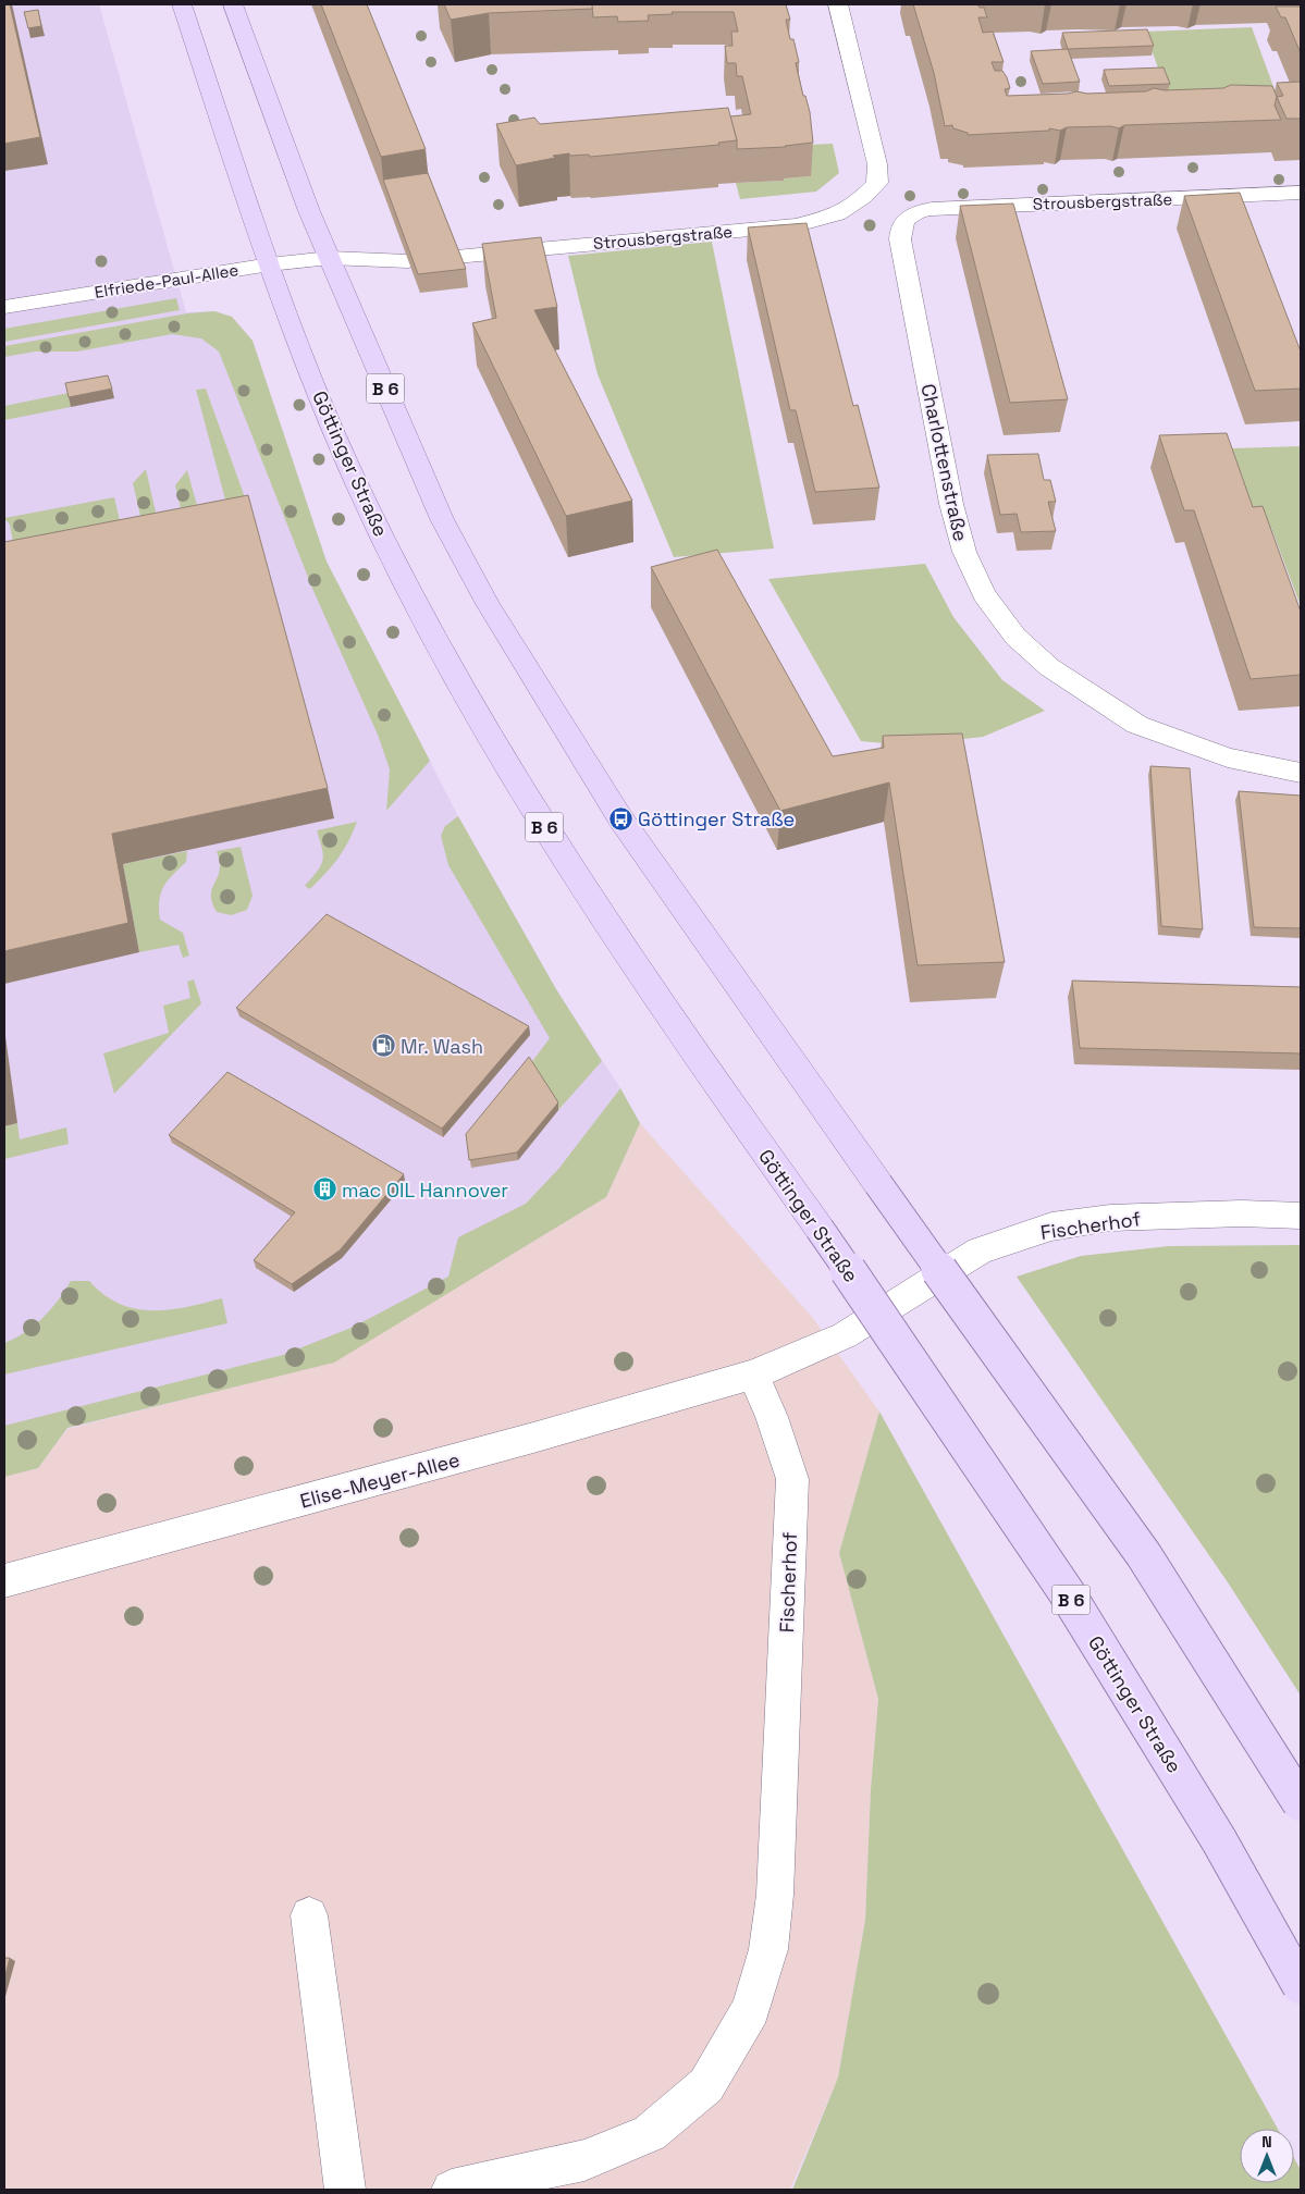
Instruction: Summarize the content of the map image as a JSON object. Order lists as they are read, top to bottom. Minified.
{"streets":{"main road":["B 6","Göttinger Straße"],"street":["Strousbergstraße","Elfriede-Paul-Allee","Charlottenstraße","Fischerhof","Elise-Meyer-Allee"]},"crossings":[["Strousbergstraße","Charlottenstraße"],["Elfriede-Paul-Allee","B 6"],["Elfriede-Paul-Allee","Göttinger Straße"],["Fischerhof","Elise-Meyer-Allee"]],"places":{"bus stop":["Göttinger Straße"],"fuel station":["Mr. Wash"],"building":["mac OIL Hannover"]},"north":"top"}
